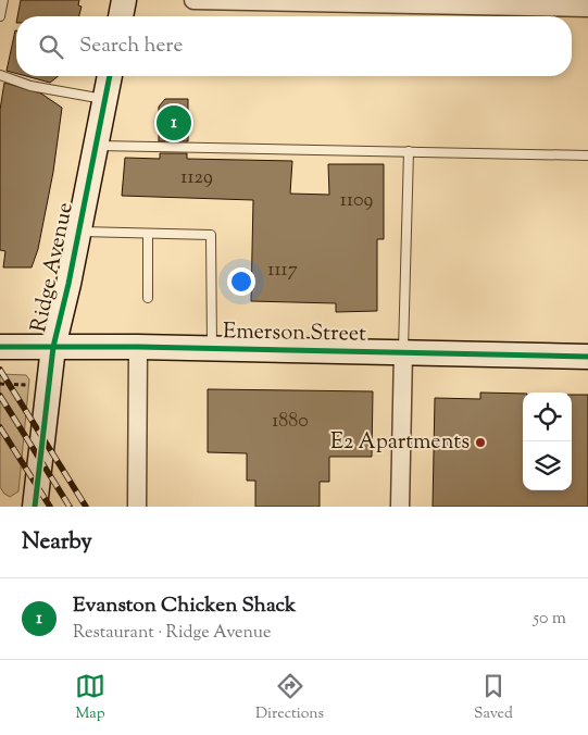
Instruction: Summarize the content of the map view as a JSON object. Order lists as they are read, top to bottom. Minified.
{"streets":{"street":["Ridge Avenue","Emerson Street"]},"crossings":[["Ridge Avenue","Emerson Street"]],"places":["E2 Apartments"],"house_numbers":["1129","1109","1117","1880"],"page":{"search":"Search here","pins":"1","heading":"Nearby","list":[{"mark":"1","name":"Evanston Chicken Shack","note":"Restaurant · Ridge Avenue","value":"50 m"}],"nav":["Map","Directions","Saved"]}}
